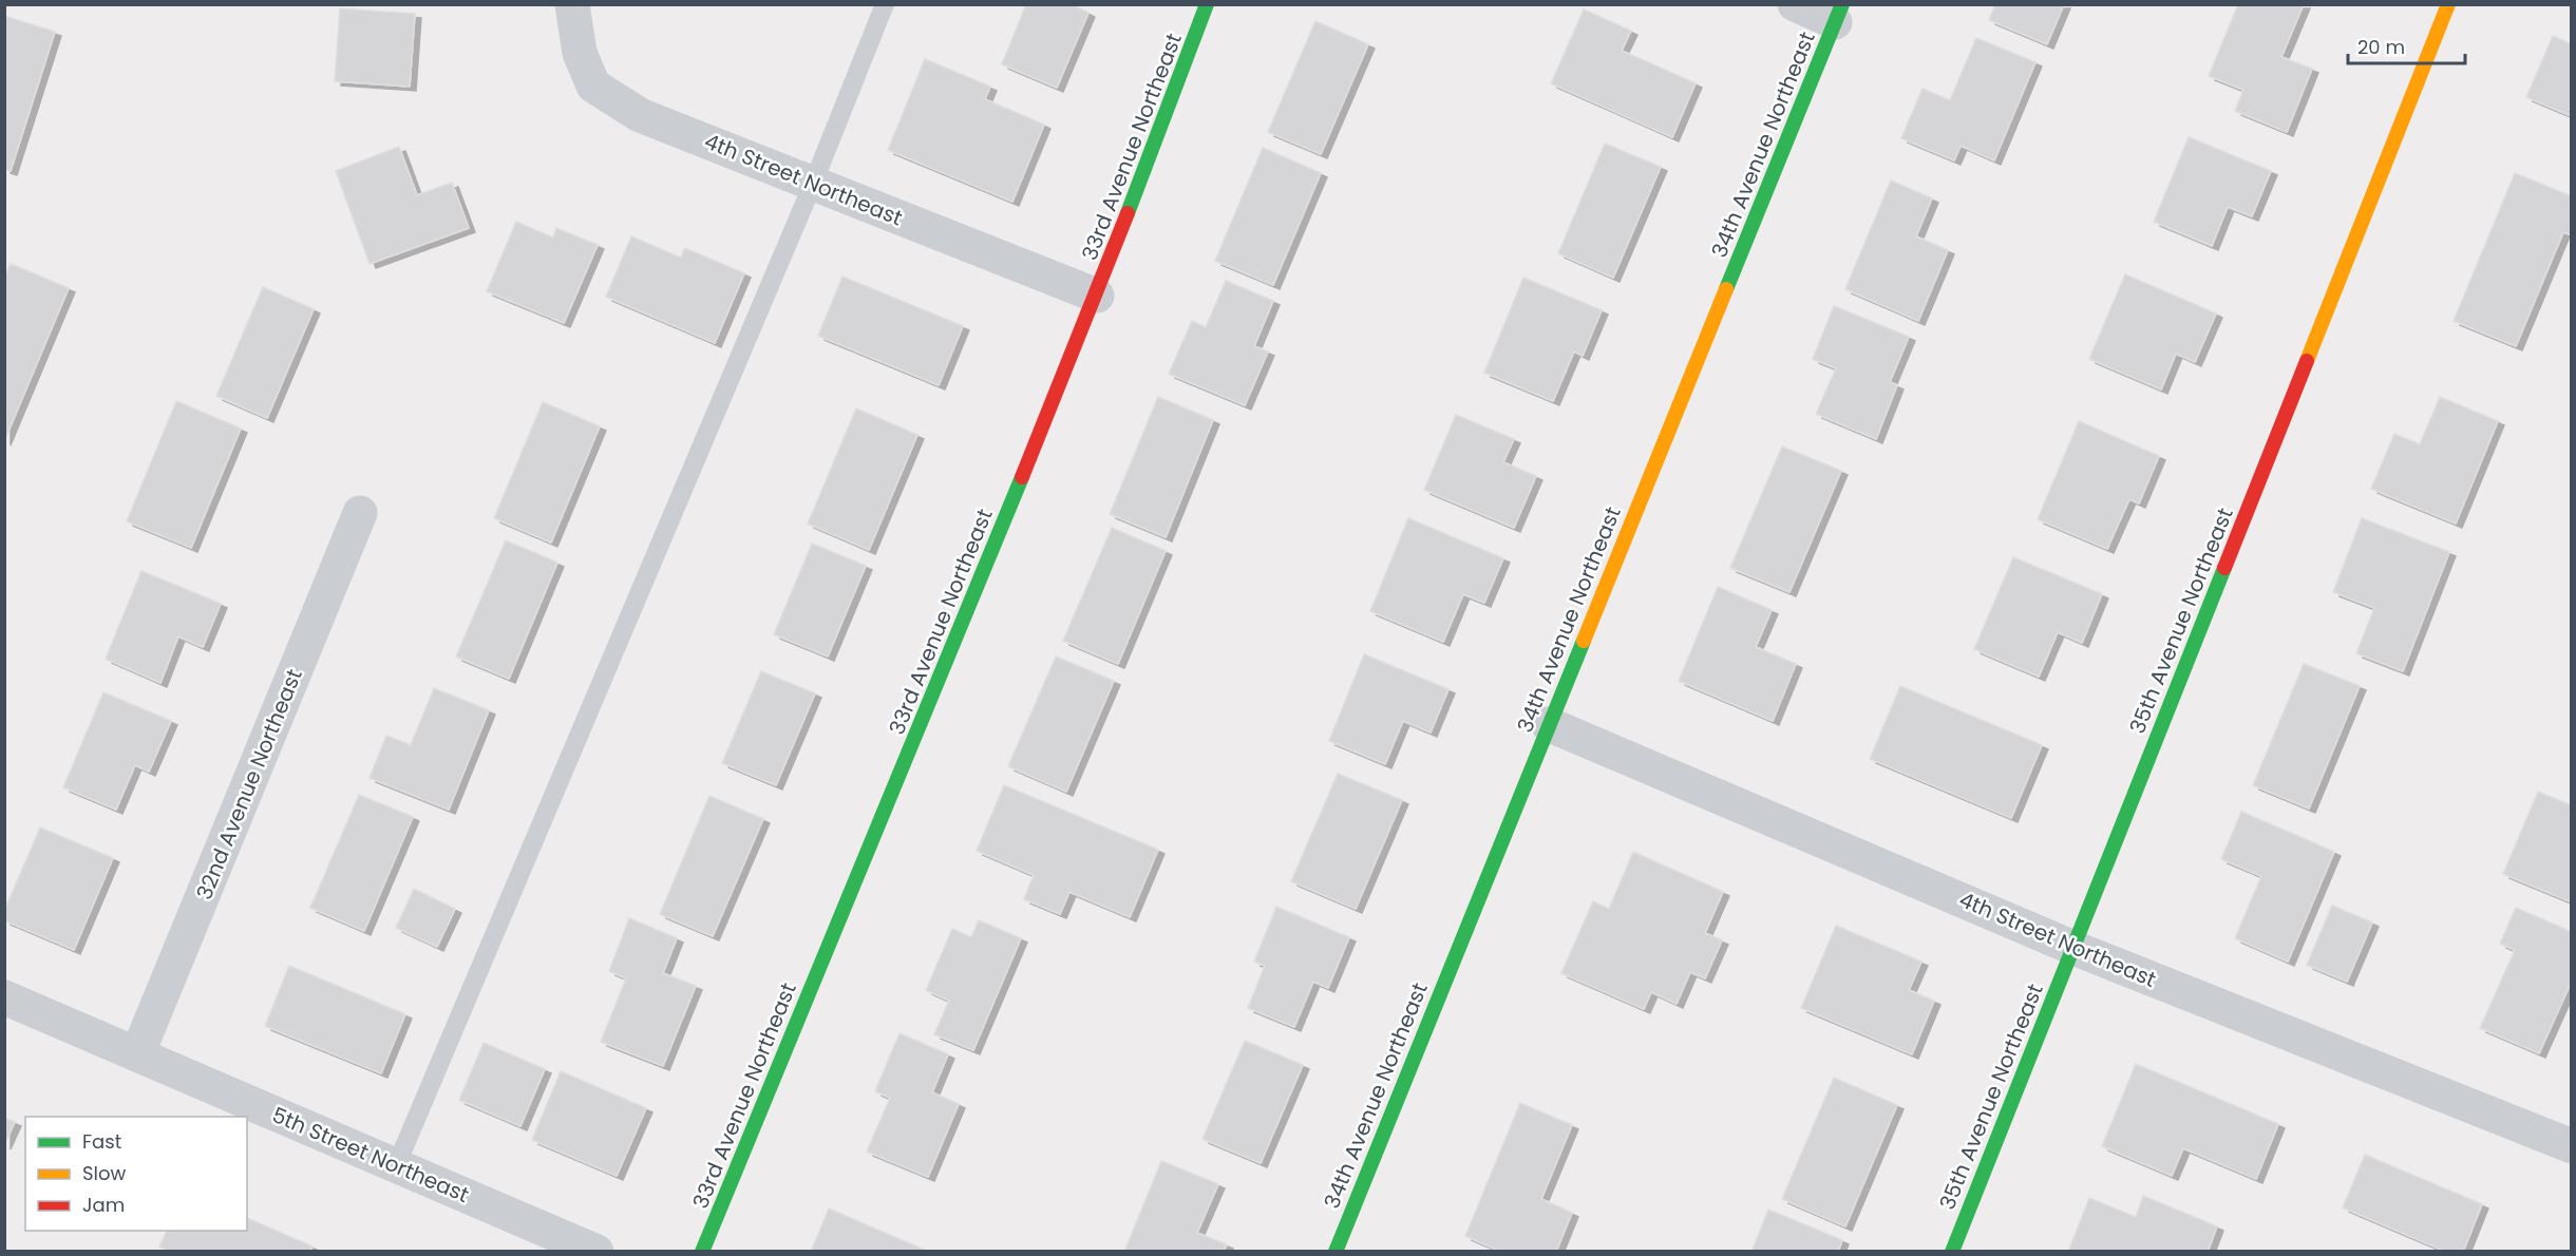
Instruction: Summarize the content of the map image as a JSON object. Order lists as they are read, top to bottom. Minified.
{"streets":{"street":["34th Avenue Northeast","33rd Avenue Northeast","4th Street Northeast","35th Avenue Northeast","32nd Avenue Northeast","5th Street Northeast"]},"crossings":[["34th Avenue Northeast","4th Street Northeast"],["33rd Avenue Northeast","4th Street Northeast"],["4th Street Northeast","35th Avenue Northeast"],["32nd Avenue Northeast","5th Street Northeast"]],"legend":["Fast","Slow","Jam"],"scale_bar":"20 m"}
